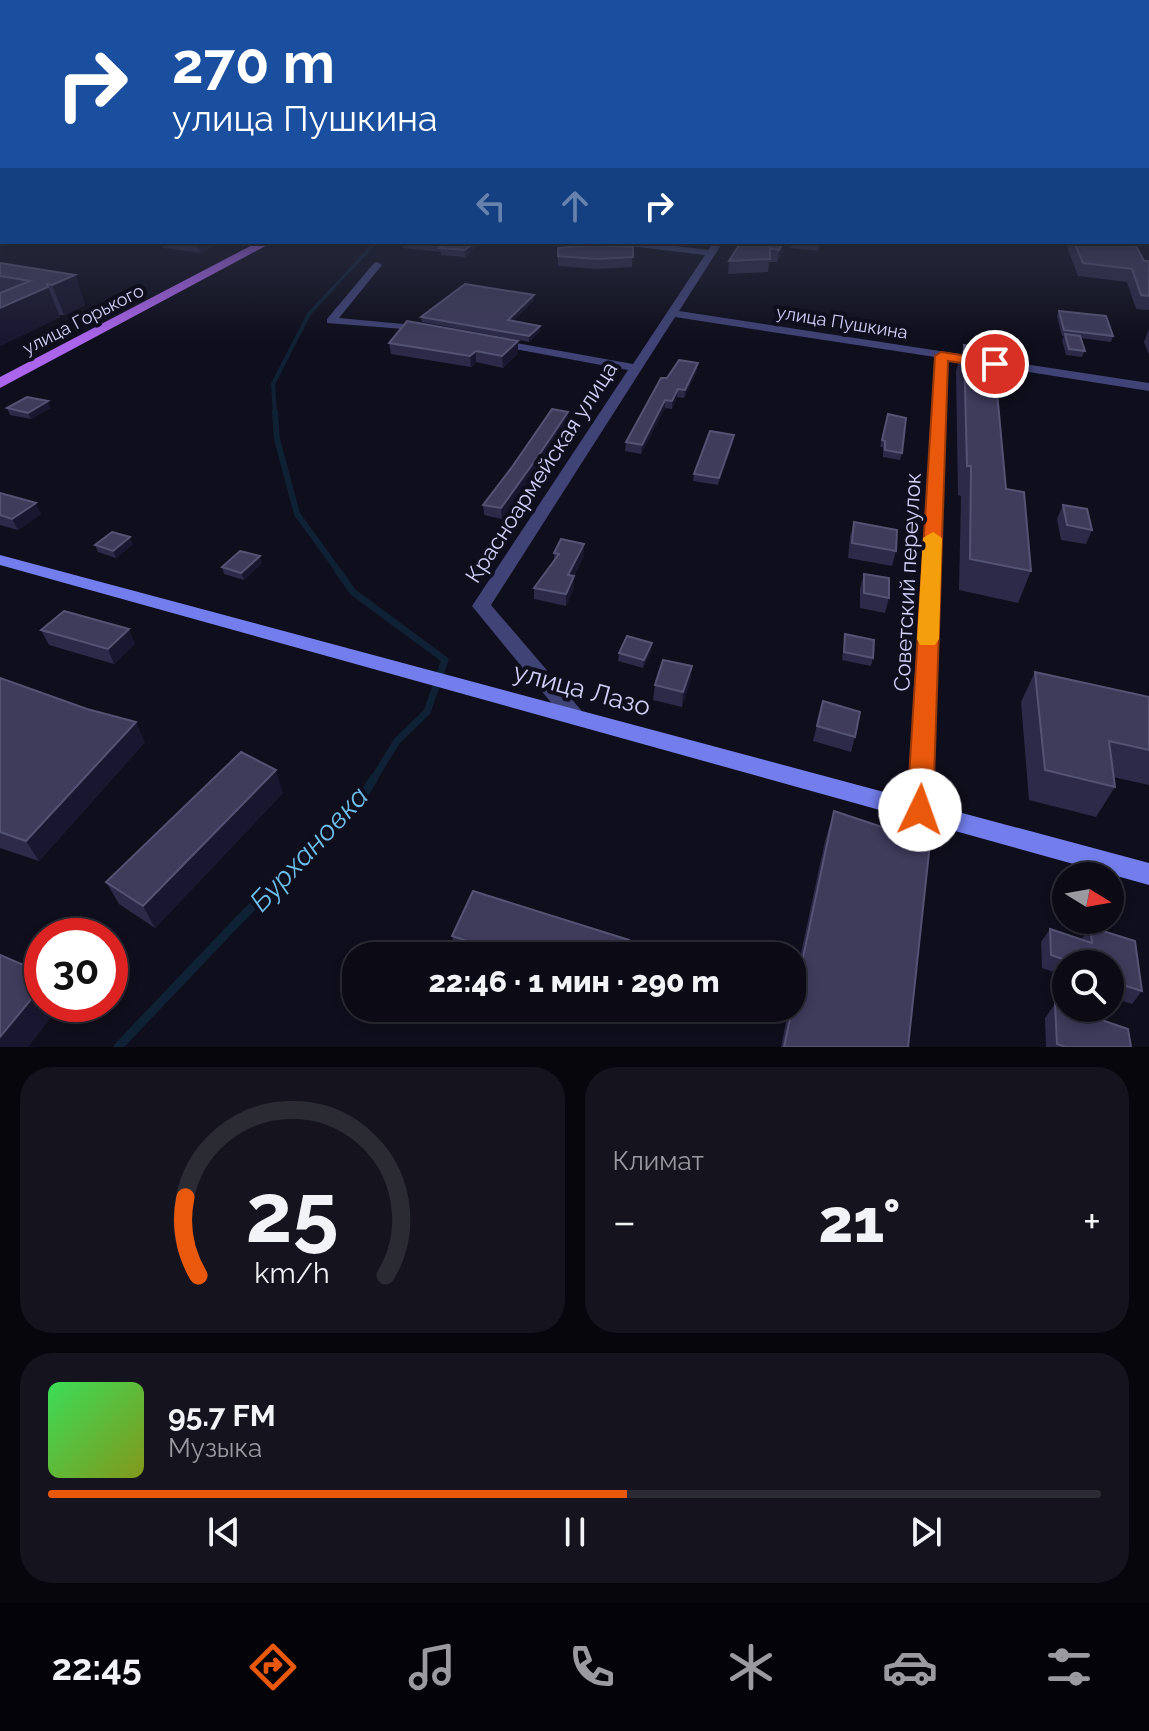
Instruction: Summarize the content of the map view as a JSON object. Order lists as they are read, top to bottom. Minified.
{"streets":{"main road":["улица Горького","улица Лазо"],"street":["улица Пушкина","Красноармейская улица","Советский переулок"]},"crossings":[["улица Пушкина","Красноармейская улица"],["улица Пушкина","Советский переулок"],["Красноармейская улица","улица Лазо"],["Советский переулок","улица Лазо"]],"water":["Бурхановка"],"north":"right","page":{"turn":["270 m","улица Пушкина"],"limit":"30","trip":"22:46 · 1 мин · 290 m","tile":"Климат","heat":["−","21°","+"],"song":["95.7 FM","Музыка"],"tabs":"22:45","gauge":["25","km/h"]}}
